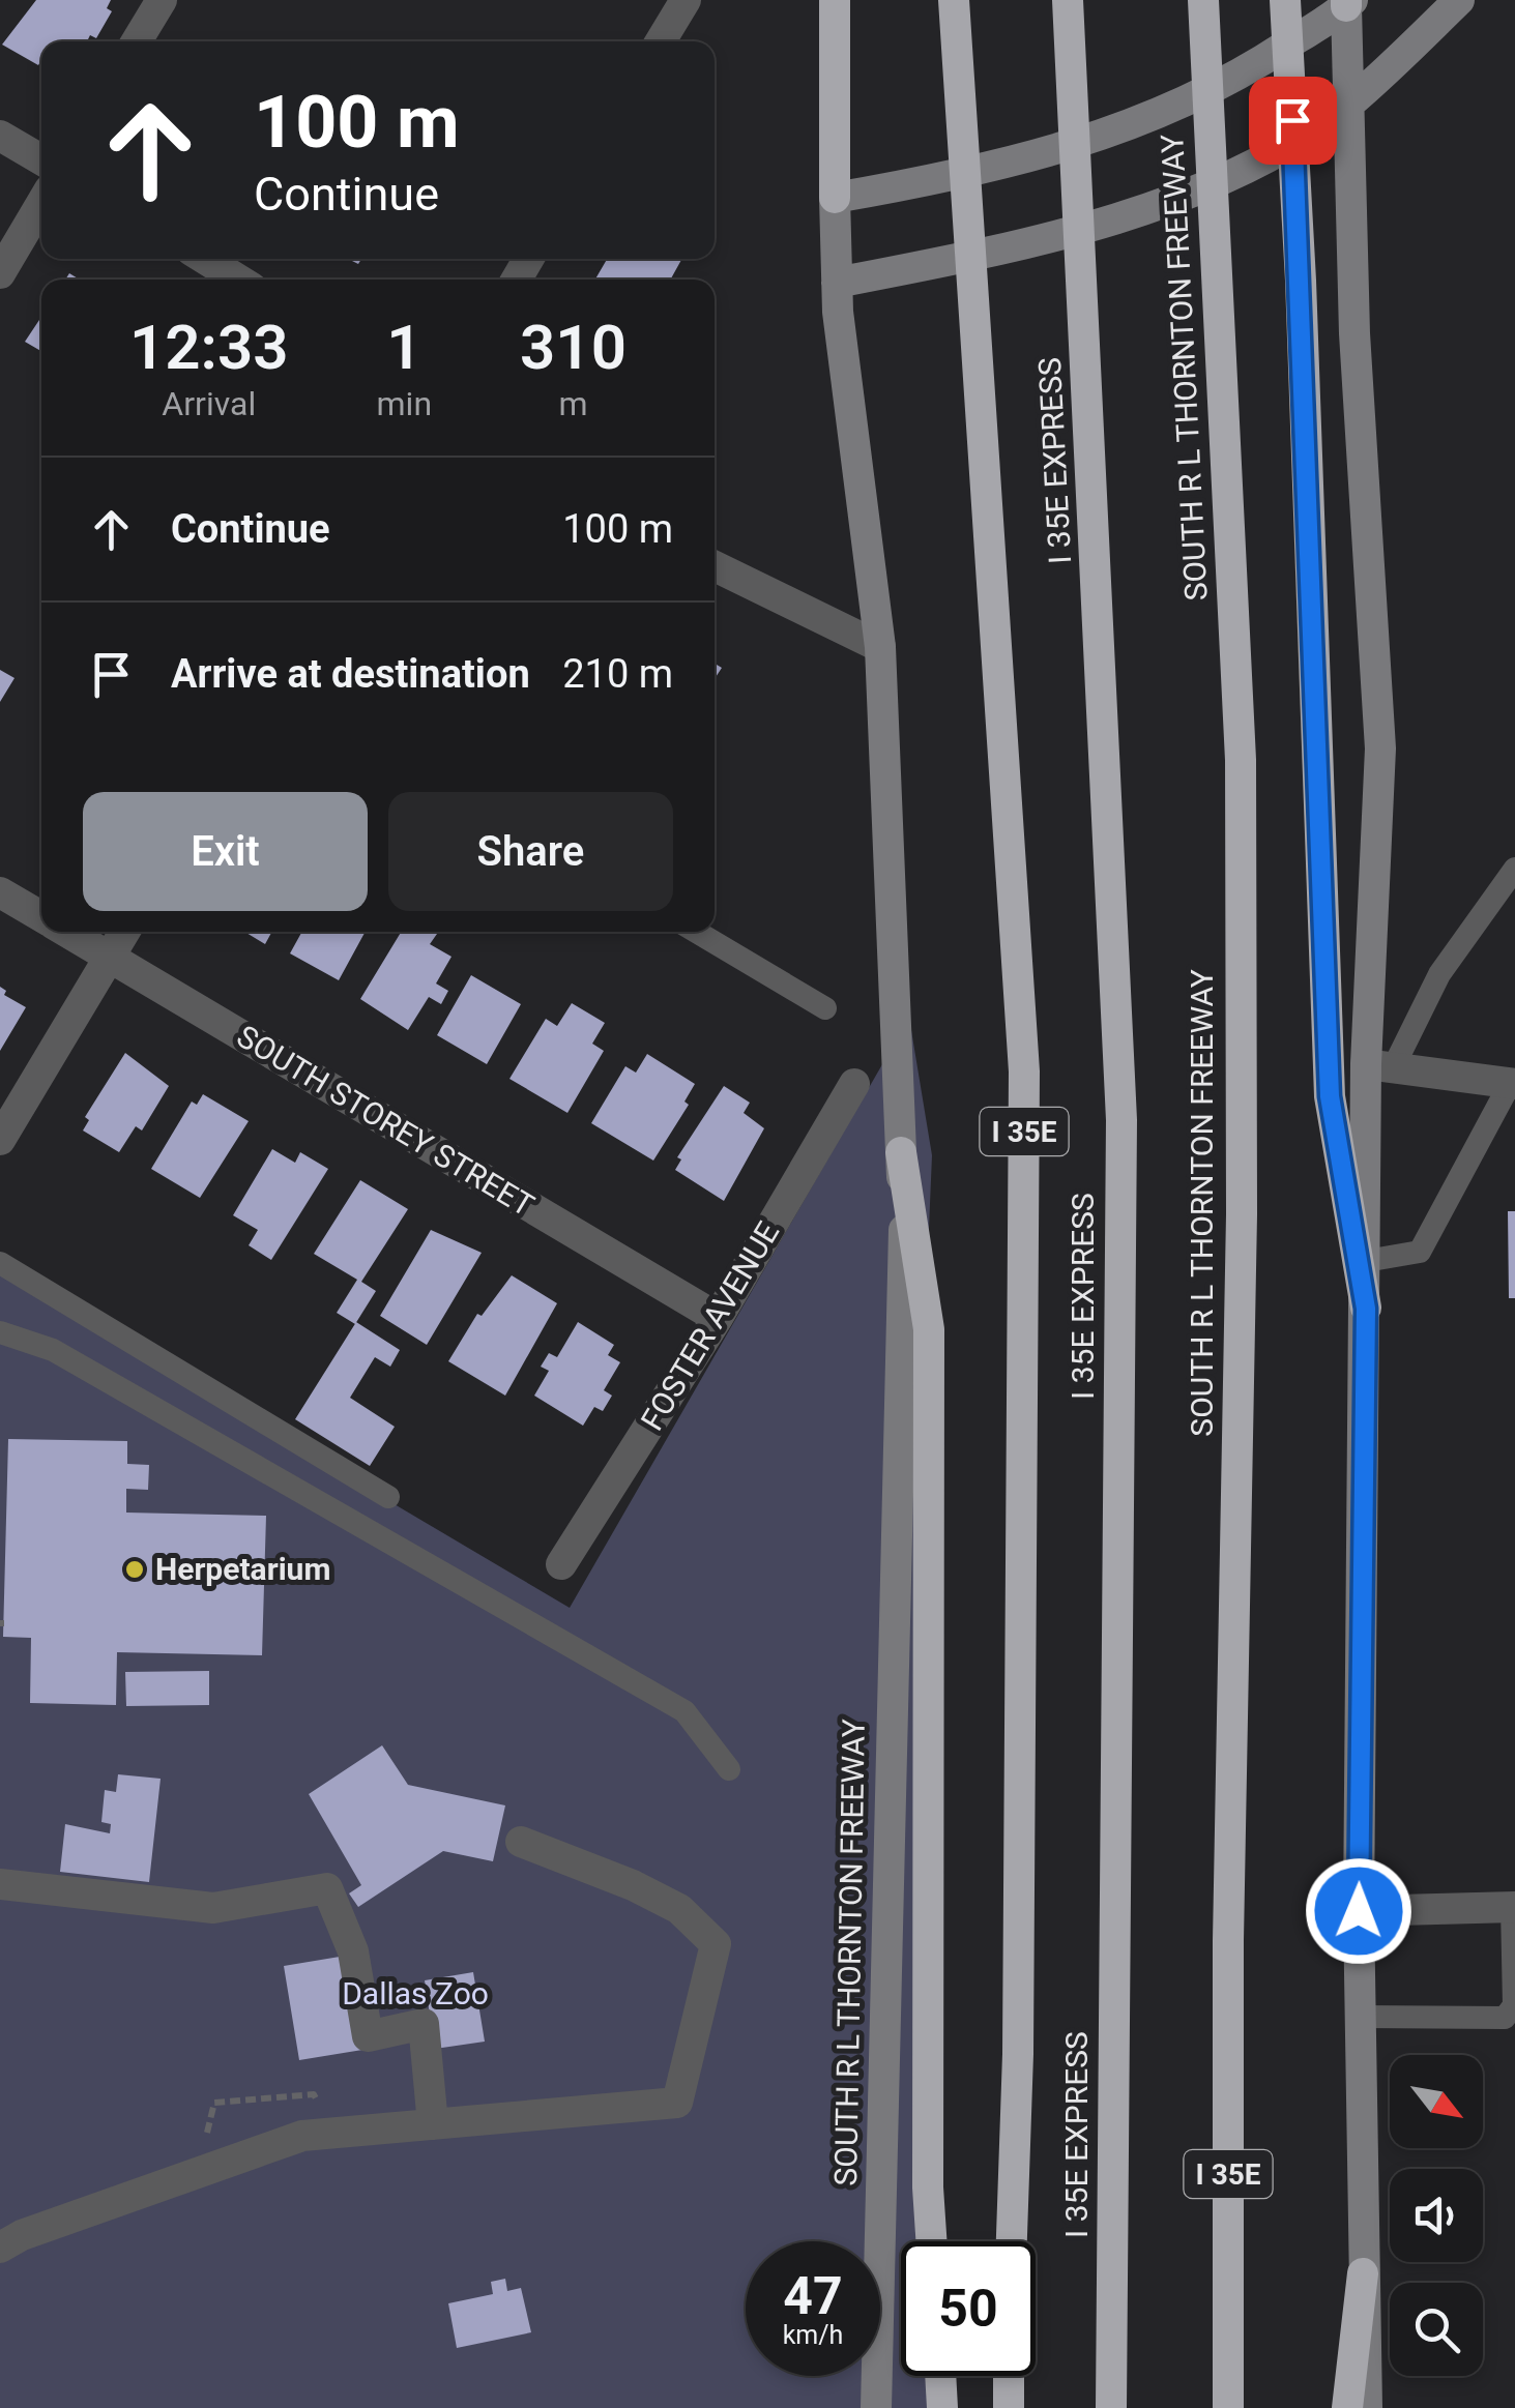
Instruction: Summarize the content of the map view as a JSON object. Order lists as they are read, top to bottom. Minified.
{"streets":{"highway":["SOUTH R L THORNTON FREEWAY","I 35E EXPRESS","I 35E"],"street":["SOUTH STOREY STREET","FOSTER AVENUE"]},"crossings":[["SOUTH STOREY STREET","FOSTER AVENUE"]],"parks":["Dallas Zoo"],"places":["Herpetarium"],"north":"bottom right","page":{"turn":["100 m","Continue"],"eta":["12:33","Arrival","1","min","310","m"],"list":[{"name":"Continue","value":"100 m"},{"name":"Arrive at destination","value":"210 m"}],"buttons":["Exit","Share"],"speed":"47 km/h","limit":"50"}}
